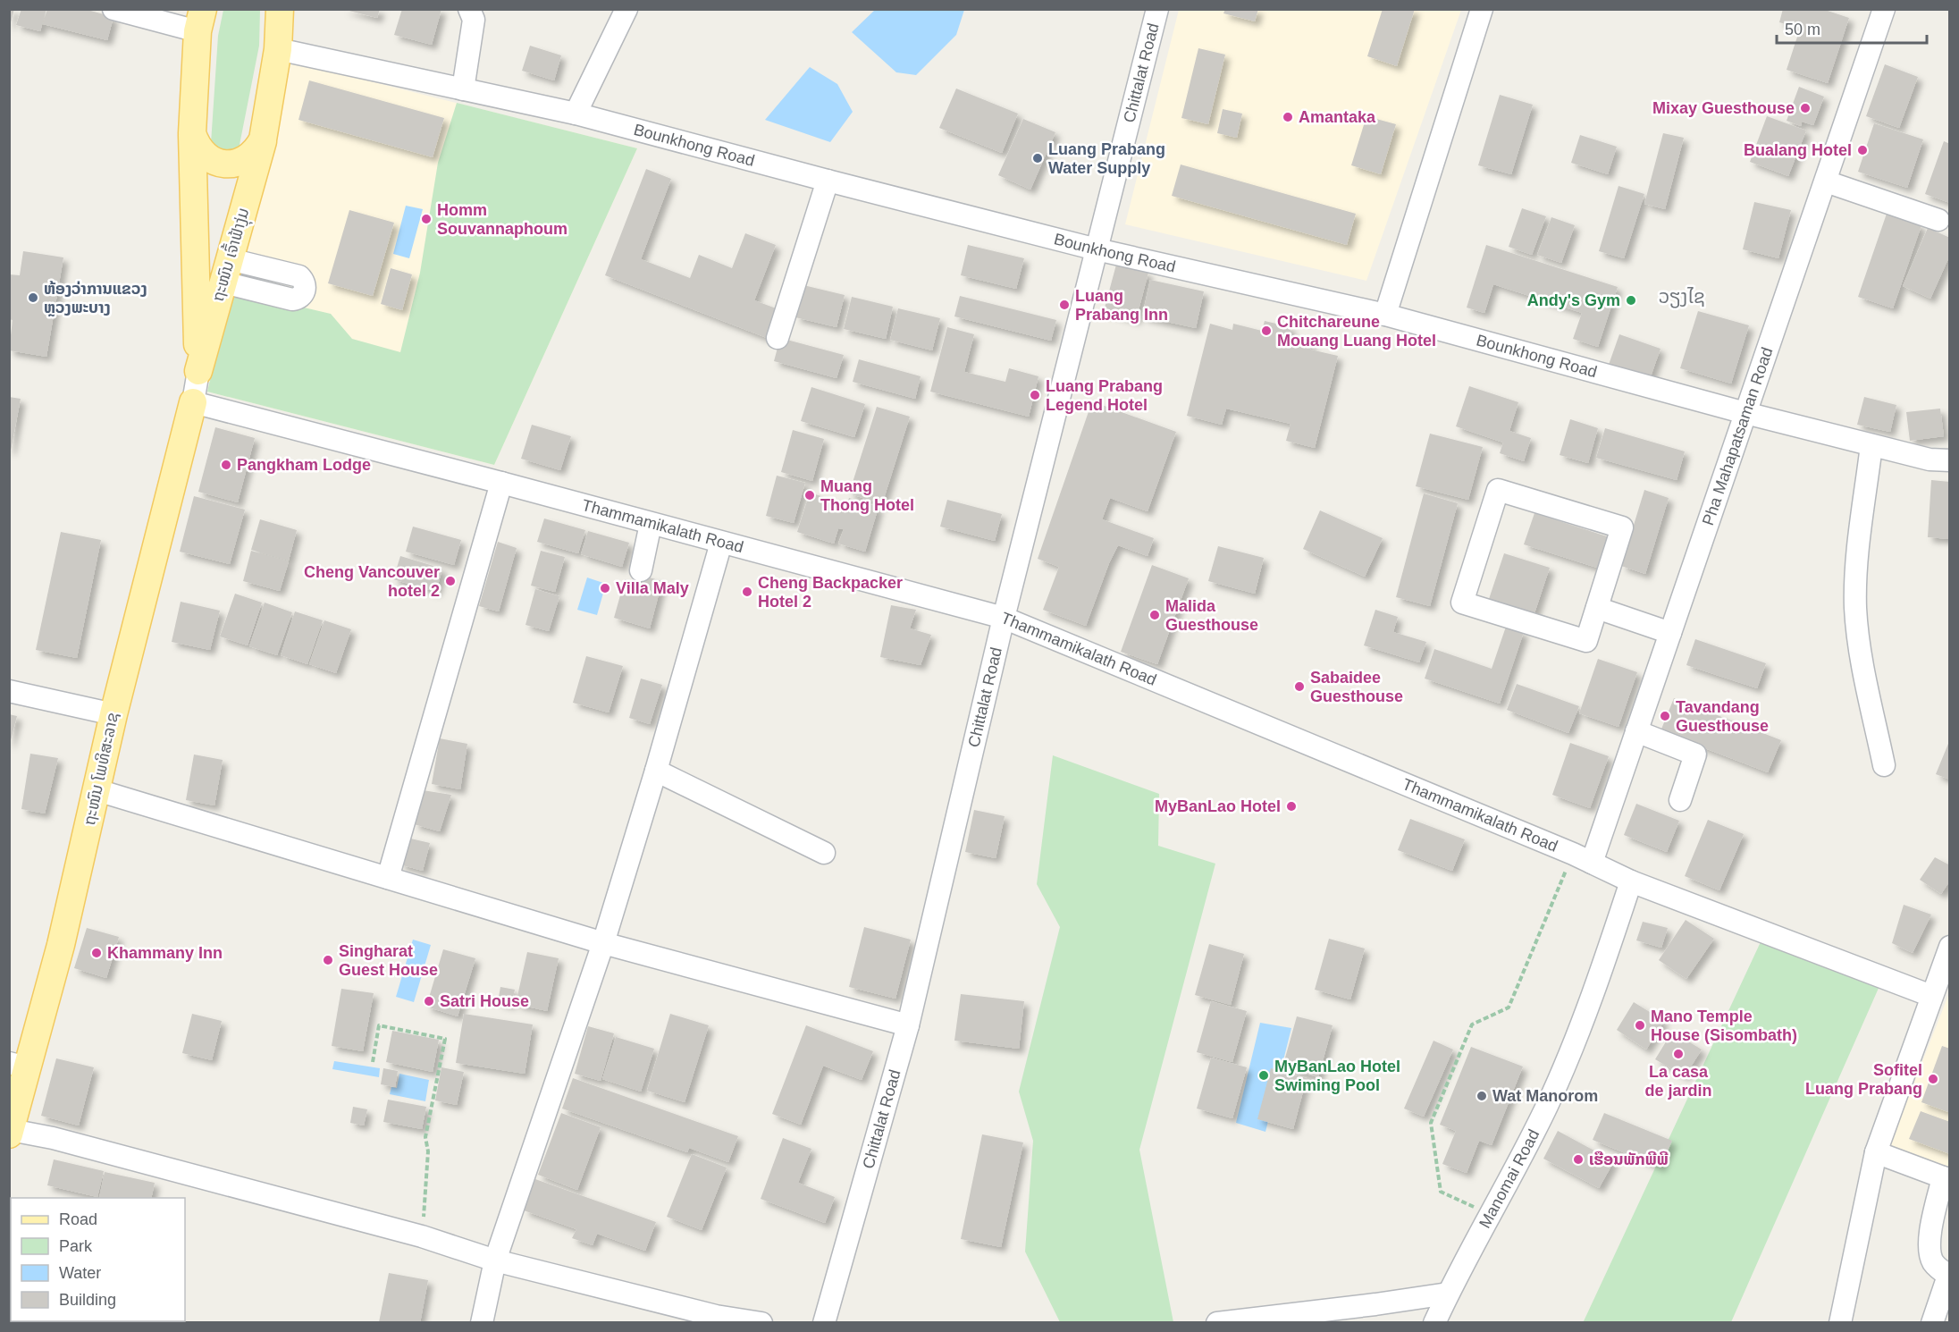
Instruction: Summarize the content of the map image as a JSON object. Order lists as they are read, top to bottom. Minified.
{"streets":{"main road":["ຖະໜົນ ເຈົ້າຟ້າງຸ່ມ","ຖະໜົນ ໂພທິສະລາຊ"],"street":["Chittalat Road","Bounkhong Road","Pha Mahapatsaman Road","Thammamikalath Road","Manomai Road"]},"crossings":[["Chittalat Road","Bounkhong Road"],["Chittalat Road","Thammamikalath Road"],["Bounkhong Road","ຖະໜົນ ເຈົ້າຟ້າງຸ່ມ"],["Bounkhong Road","Pha Mahapatsaman Road"],["ຖະໜົນ ເຈົ້າຟ້າງຸ່ມ","Thammamikalath Road"],["ຖະໜົນ ເຈົ້າຟ້າງຸ່ມ","ຖະໜົນ ໂພທິສະລາຊ"],["Pha Mahapatsaman Road","Thammamikalath Road"],["Thammamikalath Road","ຖະໜົນ ໂພທິສະລາຊ"],["Thammamikalath Road","Manomai Road"]],"districts":["ວຽງໄຊ"],"places":["Mixay Guesthouse","Amantaka","Bualang Hotel","Luang Prabang Water Supply","Homm Souvannaphoum","ຫ້ອງວ່າການແຂວງ ຫຼວງພະບາງ","Andy's Gym","Luang Prabang Inn","Chitchareune Mouang Luang Hotel","Luang Prabang Legend Hotel","Pangkham Lodge","Muang Thong Hotel","Cheng Vancouver hotel 2","Villa Maly","Cheng Backpacker Hotel 2","Malida Guesthouse","Sabaidee Guesthouse","Tavandang Guesthouse","MyBanLao Hotel","Khammany Inn","Singharat Guest House","Satri House","Mano Temple House (Sisombath)","La casa de jardin","MyBanLao Hotel Swiming Pool","Sofitel Luang Prabang","Wat Manorom","ເຮືອນພັກພີພີ"],"legend":["Road","Park","Water","Building"],"scale_bar":"50 m"}
